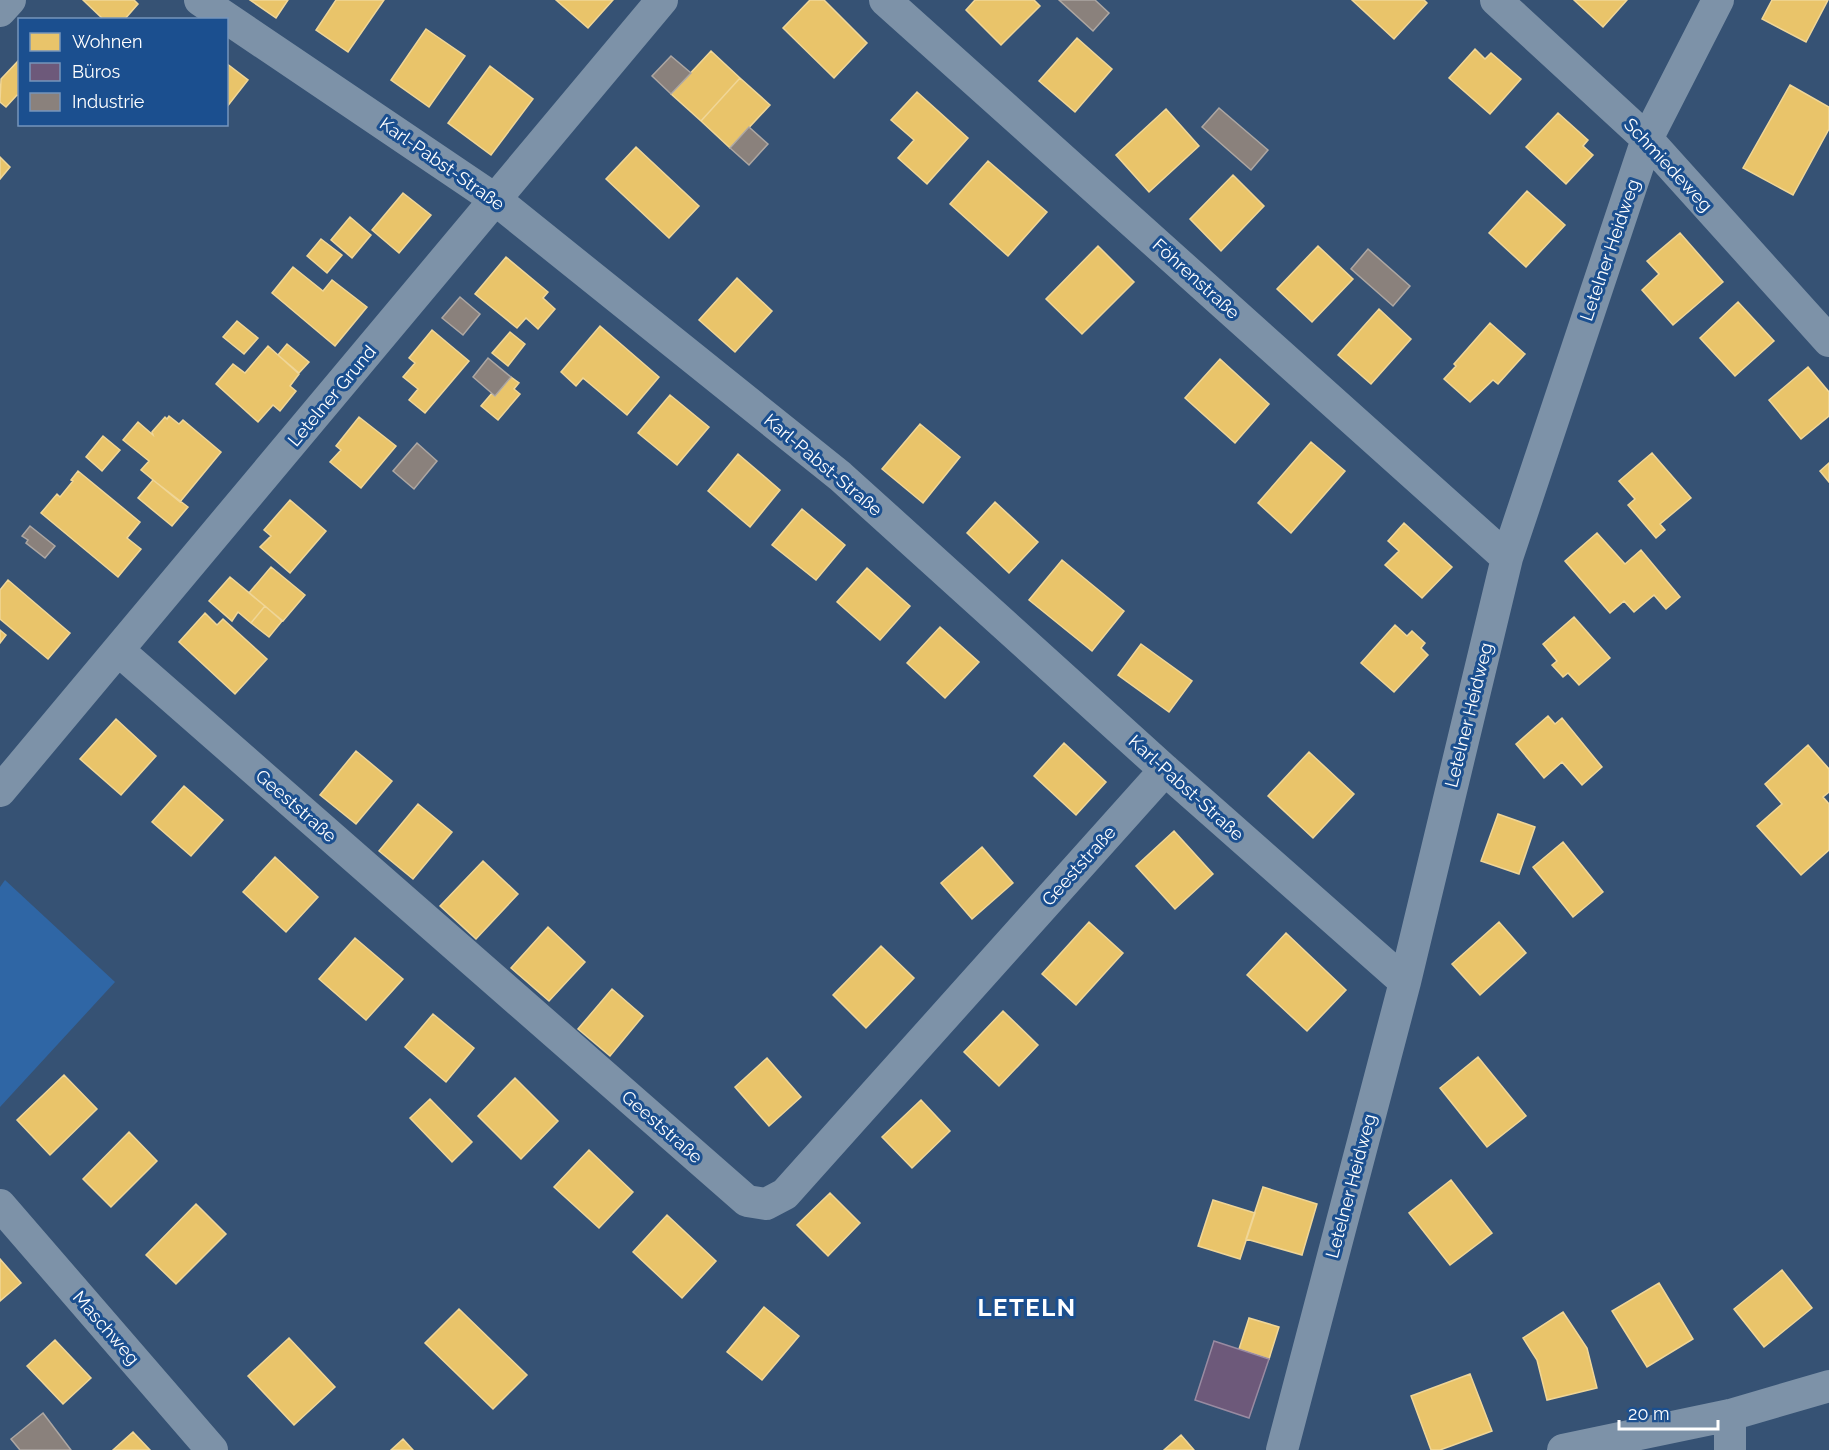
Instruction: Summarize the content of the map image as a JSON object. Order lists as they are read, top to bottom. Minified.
{"streets":{"street":["Karl-Pabst-Straße","Schmiedeweg","Letelner Heidweg","Föhrenstraße","Letelner Grund","Geeststraße","Maschweg"]},"crossings":[["Karl-Pabst-Straße","Letelner Heidweg"],["Karl-Pabst-Straße","Letelner Grund"],["Karl-Pabst-Straße","Geeststraße"],["Schmiedeweg","Letelner Heidweg"],["Letelner Heidweg","Föhrenstraße"],["Letelner Grund","Geeststraße"]],"districts":["LETELN"],"legend":["Wohnen","Büros","Industrie"],"scale_bar":"20 m"}
